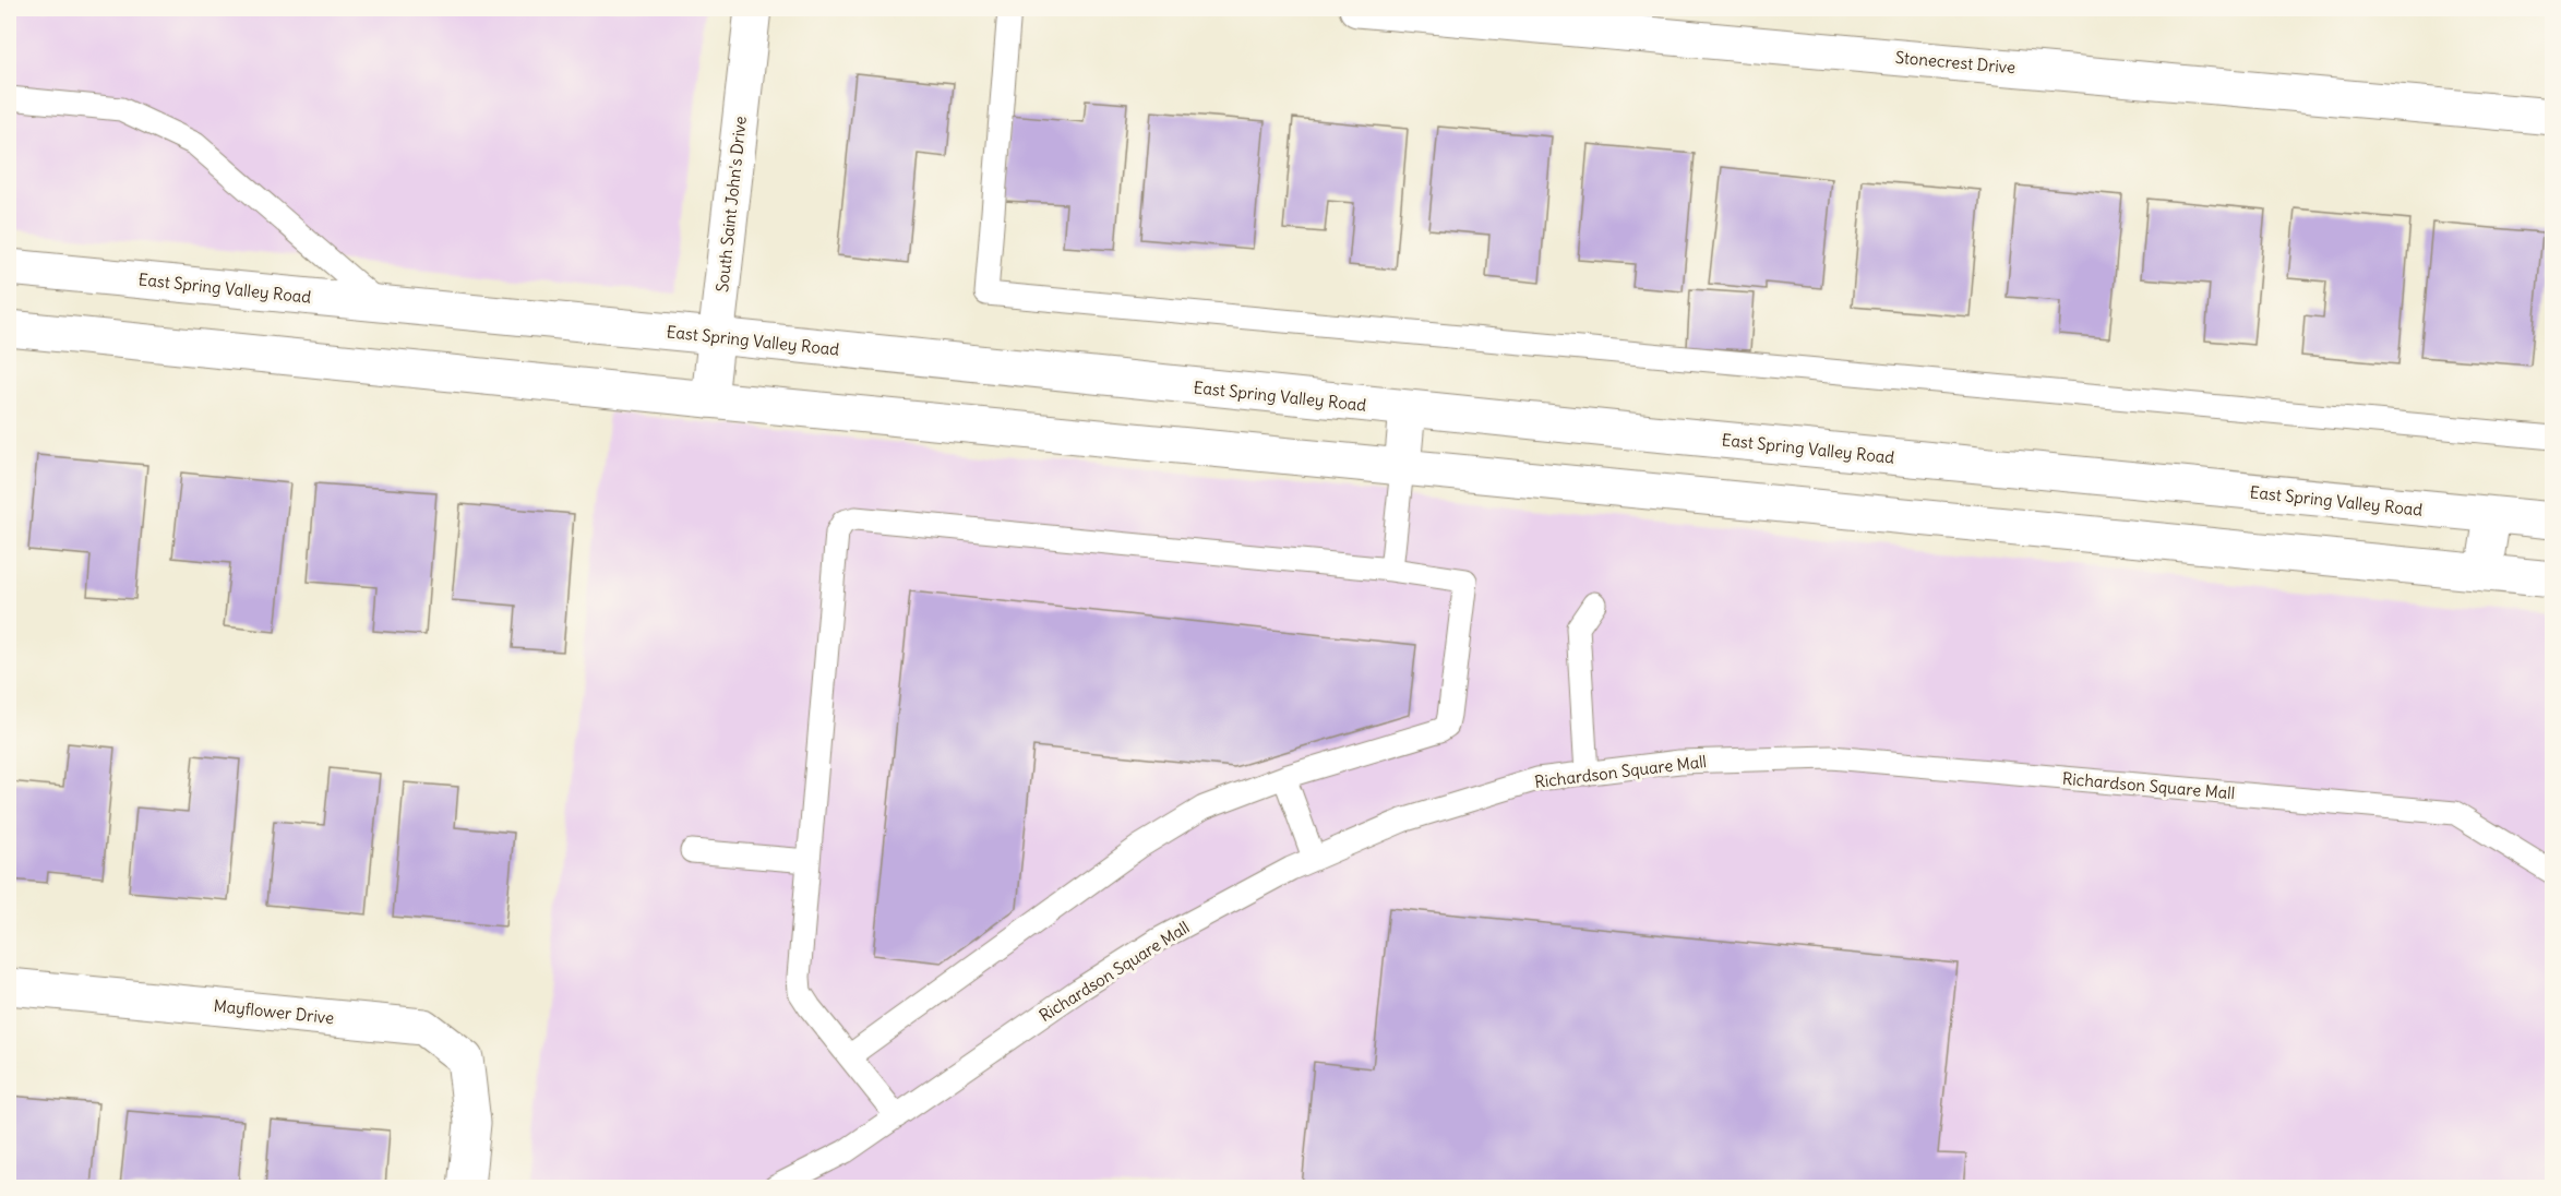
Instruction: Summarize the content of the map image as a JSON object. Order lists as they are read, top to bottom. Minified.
{"streets":{"street":["Stonecrest Drive","South Saint John's Drive","East Spring Valley Road","Mayflower Drive"],"lane":["Richardson Square Mall"]},"crossings":[["South Saint John's Drive","East Spring Valley Road"]]}
